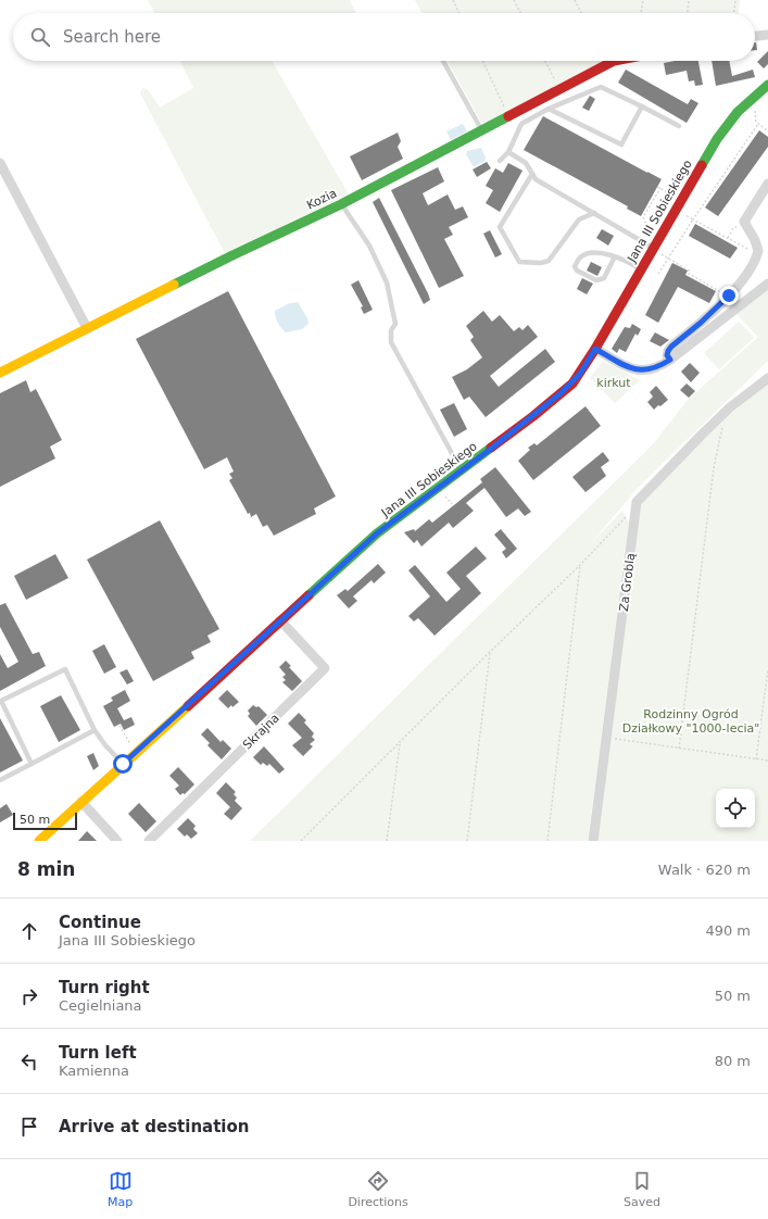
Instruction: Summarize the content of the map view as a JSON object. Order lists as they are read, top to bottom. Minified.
{"streets":{"street":["Kozia","Jana III Sobieskiego","Za Groblą","Skrajna"]},"crossings":[["Jana III Sobieskiego","Skrajna"]],"parks":["kirkut","Rodzinny Ogród Działkowy \"1000-lecia\""],"scale_bar":"50 m","page":{"search":"Search here","scale":"50 m","heading":["8 min","Walk · 620 m"],"list":[["Continue","Jana III Sobieskiego","490 m"],["Turn right","Cegielniana","50 m"],["Turn left","Kamienna","80 m"],"Arrive at destination"],"nav":["Map","Directions","Saved"]}}
